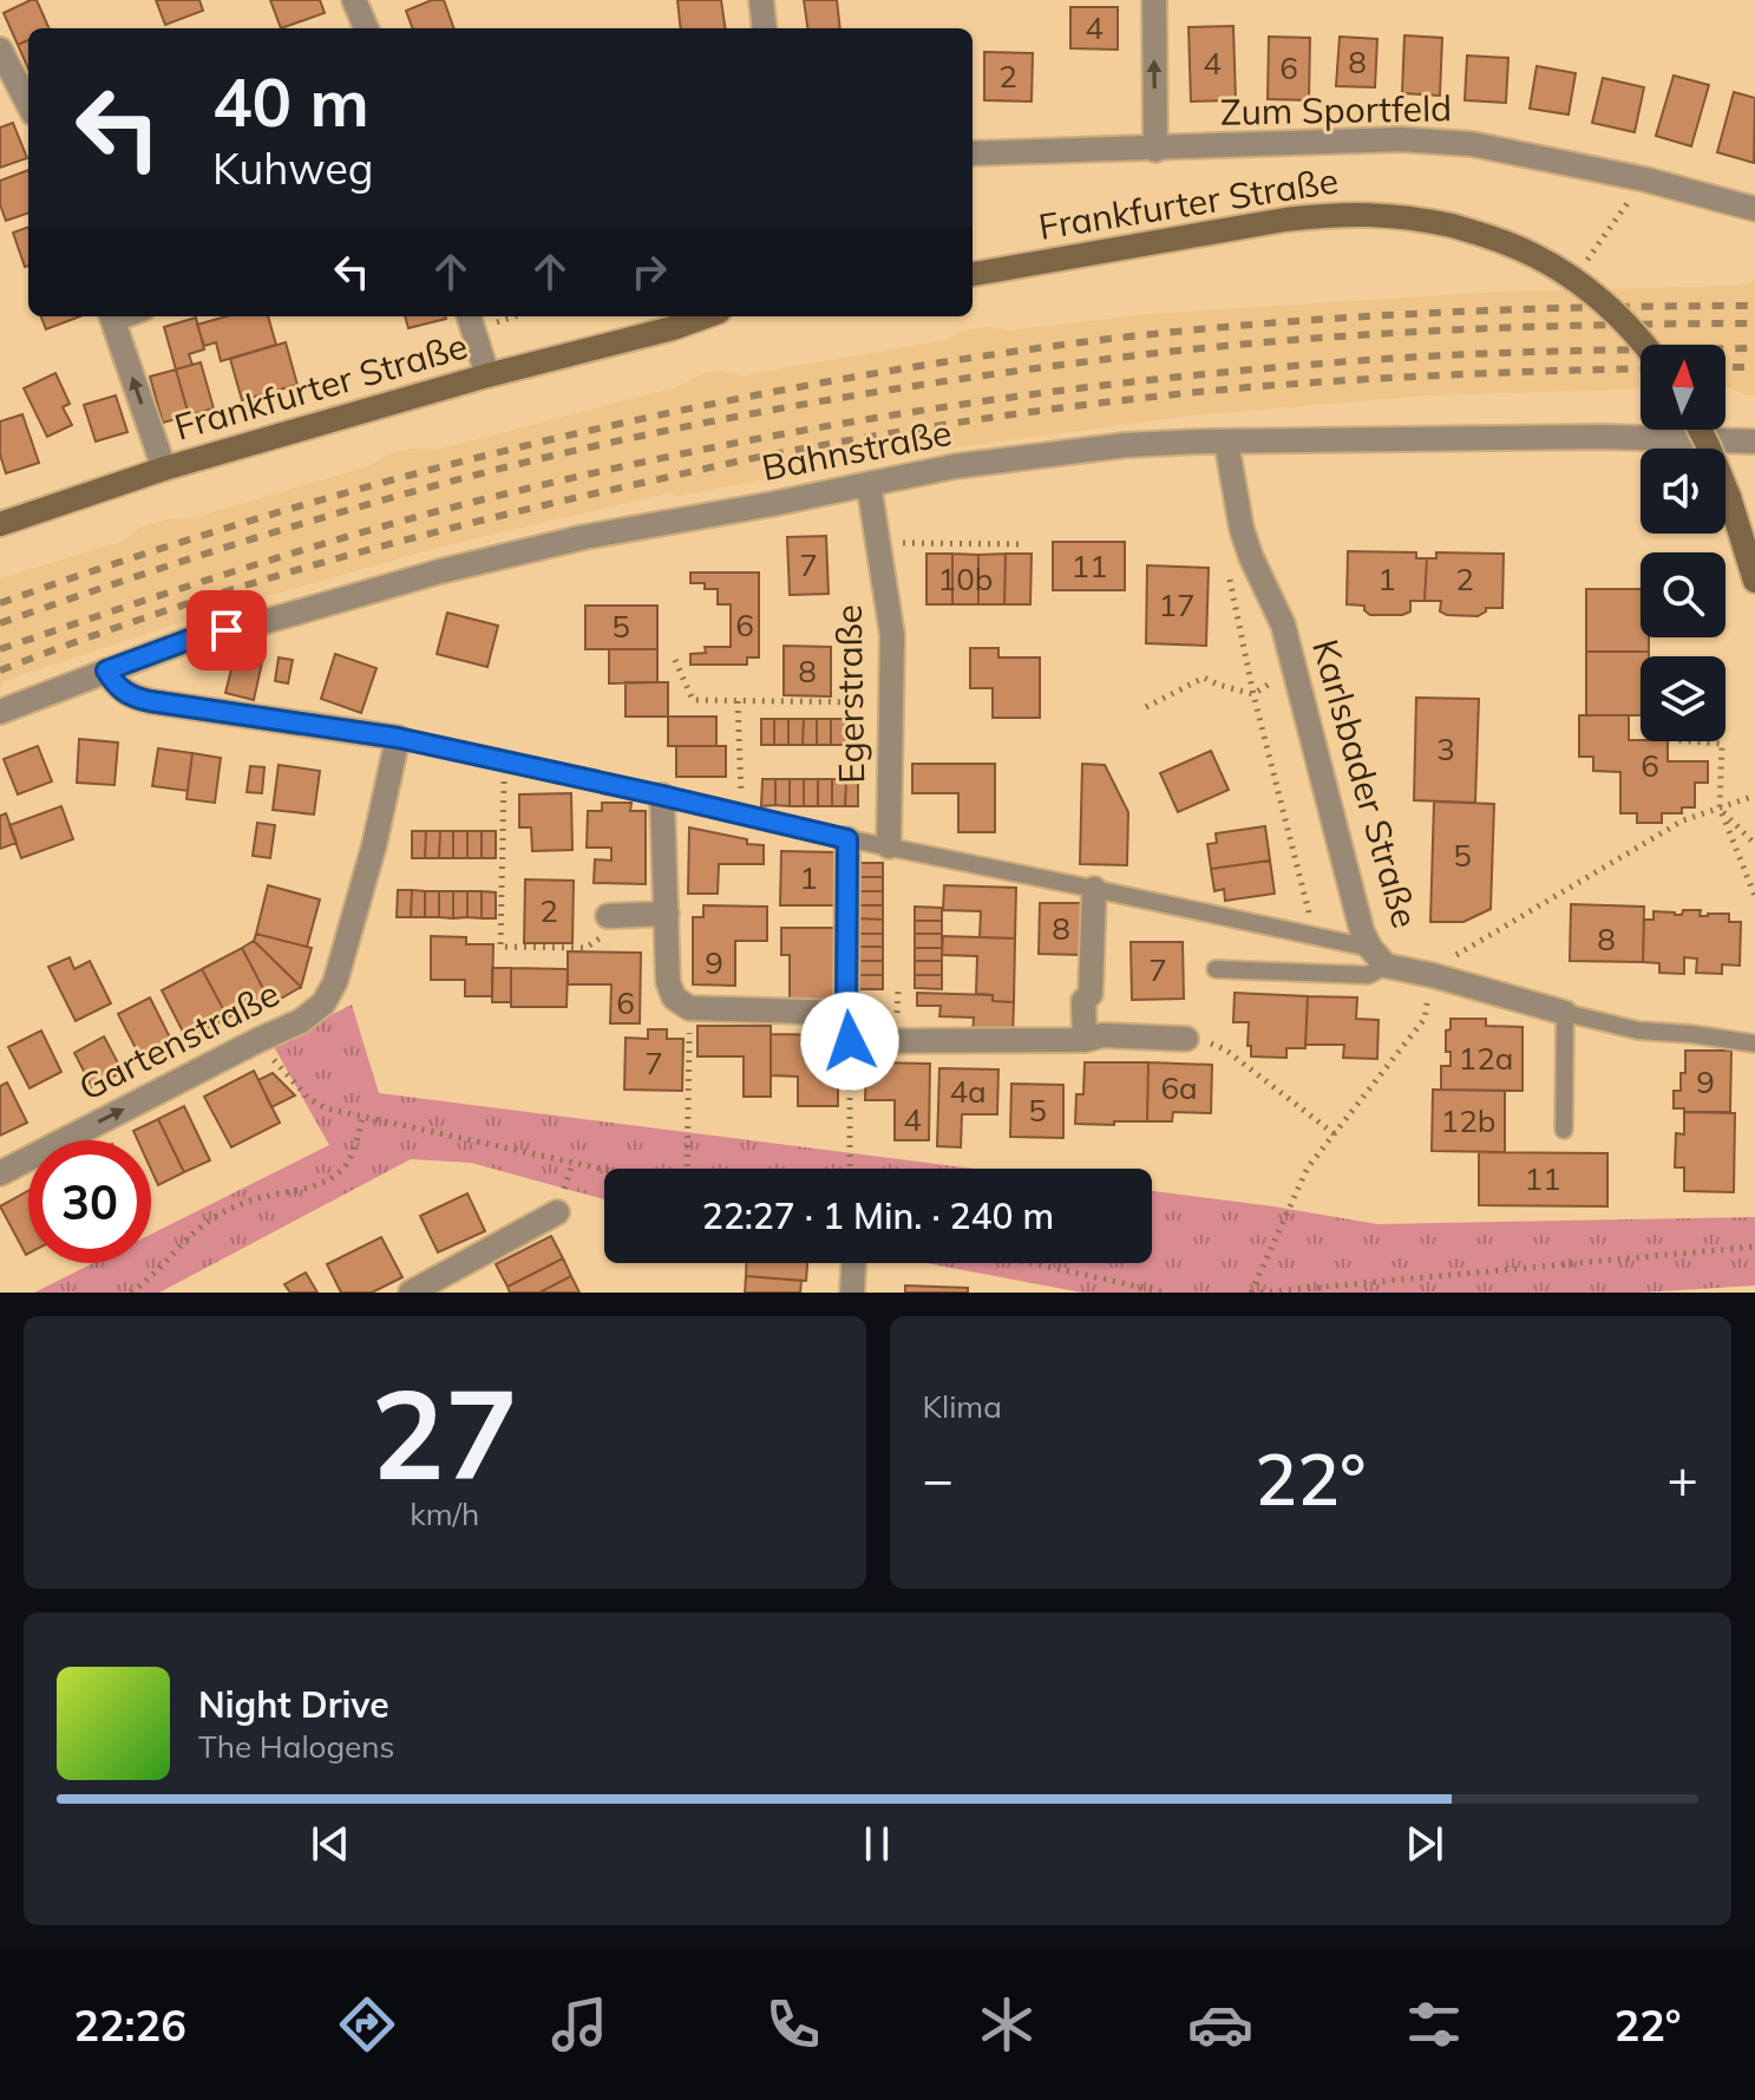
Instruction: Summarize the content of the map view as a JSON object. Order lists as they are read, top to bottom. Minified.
{"streets":{"street":["Zum Sportfeld","Frankfurter Straße","Bahnstraße","Egerstraße","Karlsbader Straße","Gartenstraße"]},"crossings":[["Bahnstraße","Egerstraße"],["Bahnstraße","Karlsbader Straße"]],"one_way":["Gartenstraße"],"house_numbers":["4","8","4","6","2","7","11","10b","1","2","17","6","5","8","3","6","5","1","2","8","8","9","7","6","12a","7","9","6a","4a","5","4","12b","11"],"north":"top","page":{"turn":["40 m","Kuhweg"],"limit":"30","trip":"22:27 · 1 Min. · 240 m","tile":[["27","km/h"],"Klima"],"heat":["−","22°","+"],"song":["Night Drive","The Halogens"],"tabs":["22:26","22°"]}}
